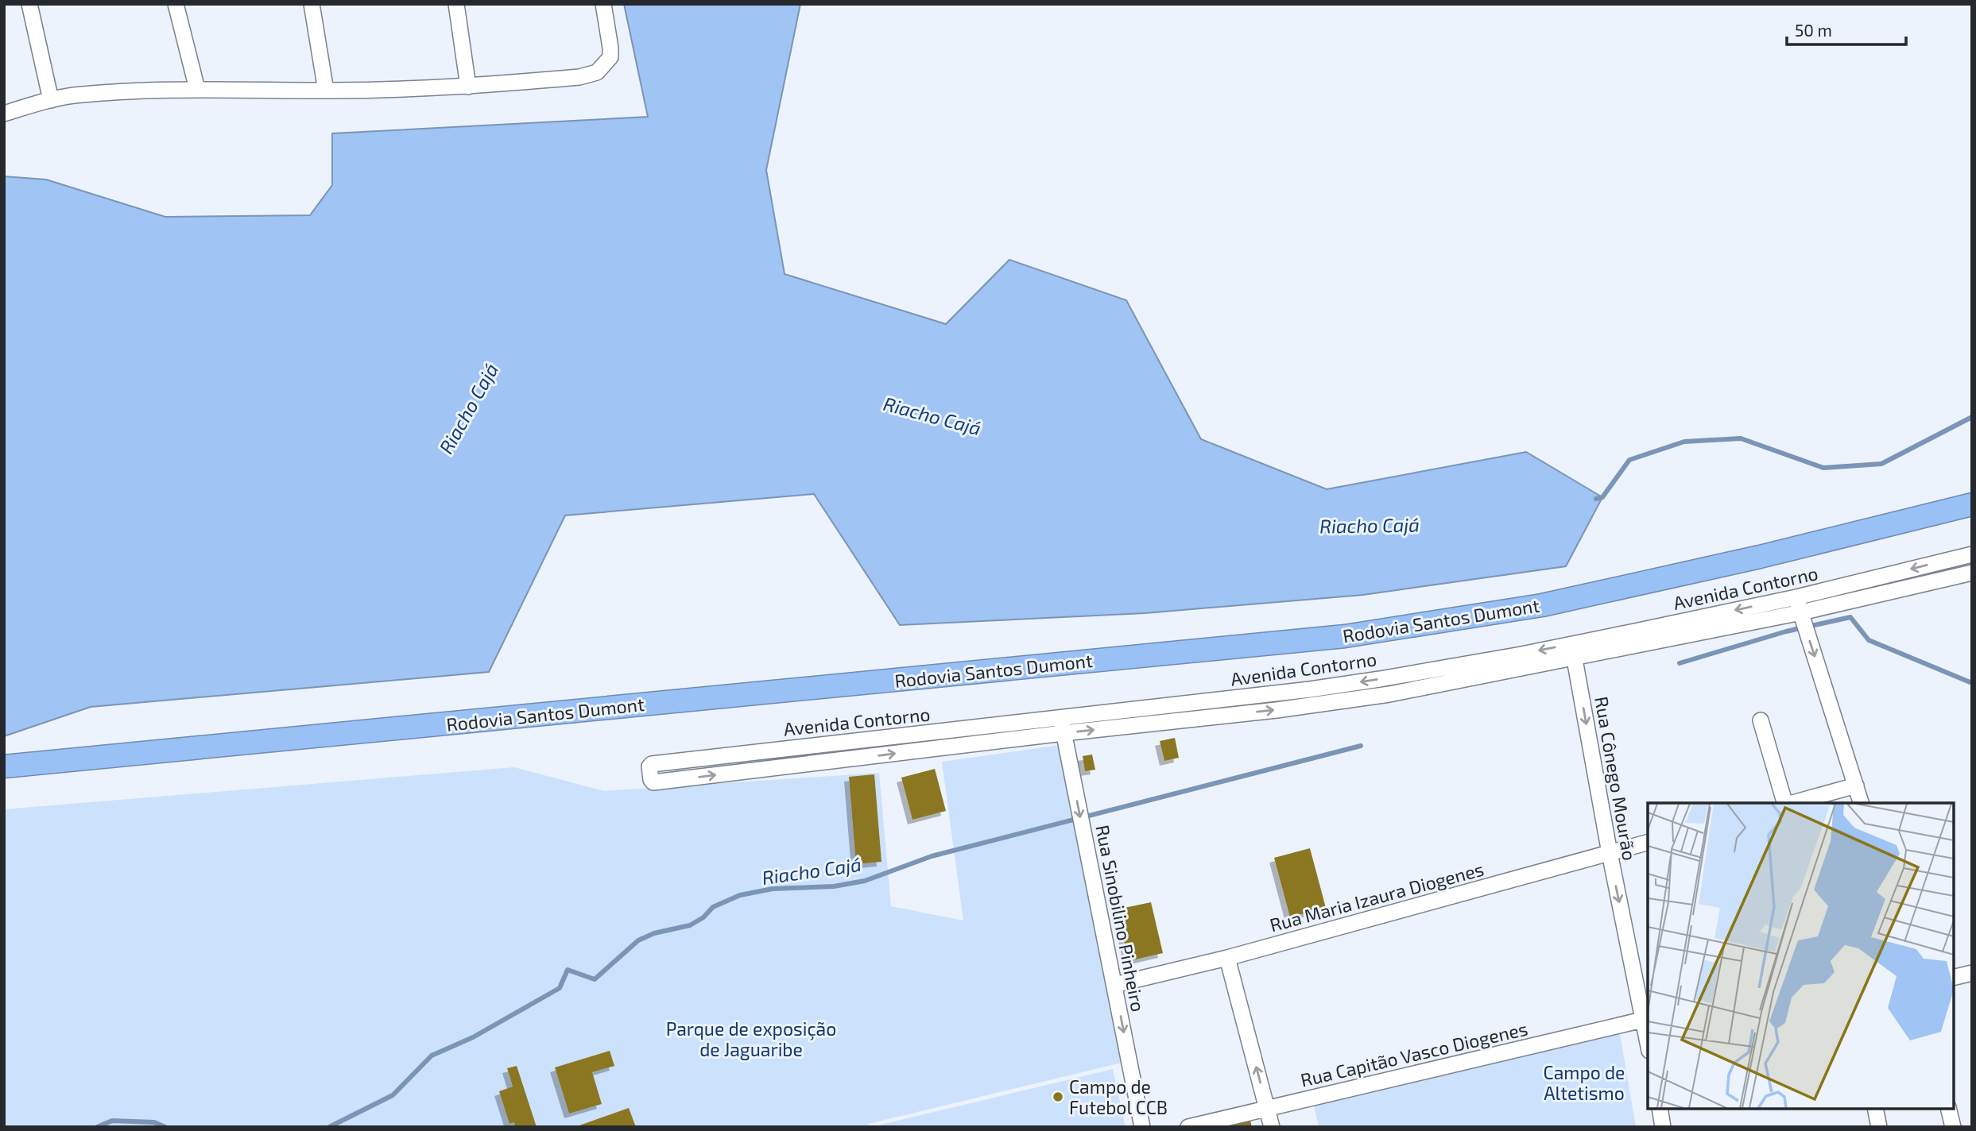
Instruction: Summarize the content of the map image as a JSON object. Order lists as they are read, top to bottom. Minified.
{"streets":{"highway":["Rodovia Santos Dumont"],"street":["Avenida Contorno","Rua Cônego Mourão","Rua Maria Izaura Diogenes","Rua Sinobilino Pinheiro","Rua Capitão Vasco Diogenes"]},"crossings":[["Avenida Contorno","Rua Cônego Mourão"],["Avenida Contorno","Rua Sinobilino Pinheiro"],["Rua Cônego Mourão","Rua Maria Izaura Diogenes"],["Rua Cônego Mourão","Rua Capitão Vasco Diogenes"],["Rua Maria Izaura Diogenes","Rua Sinobilino Pinheiro"]],"one_way":["Rua Cônego Mourão"],"water":["Riacho Cajá"],"parks":["Parque de exposição de Jaguaribe","Campo de Altetismo"],"places":["Campo de Futebol CCB"],"scale_bar":"50 m"}
